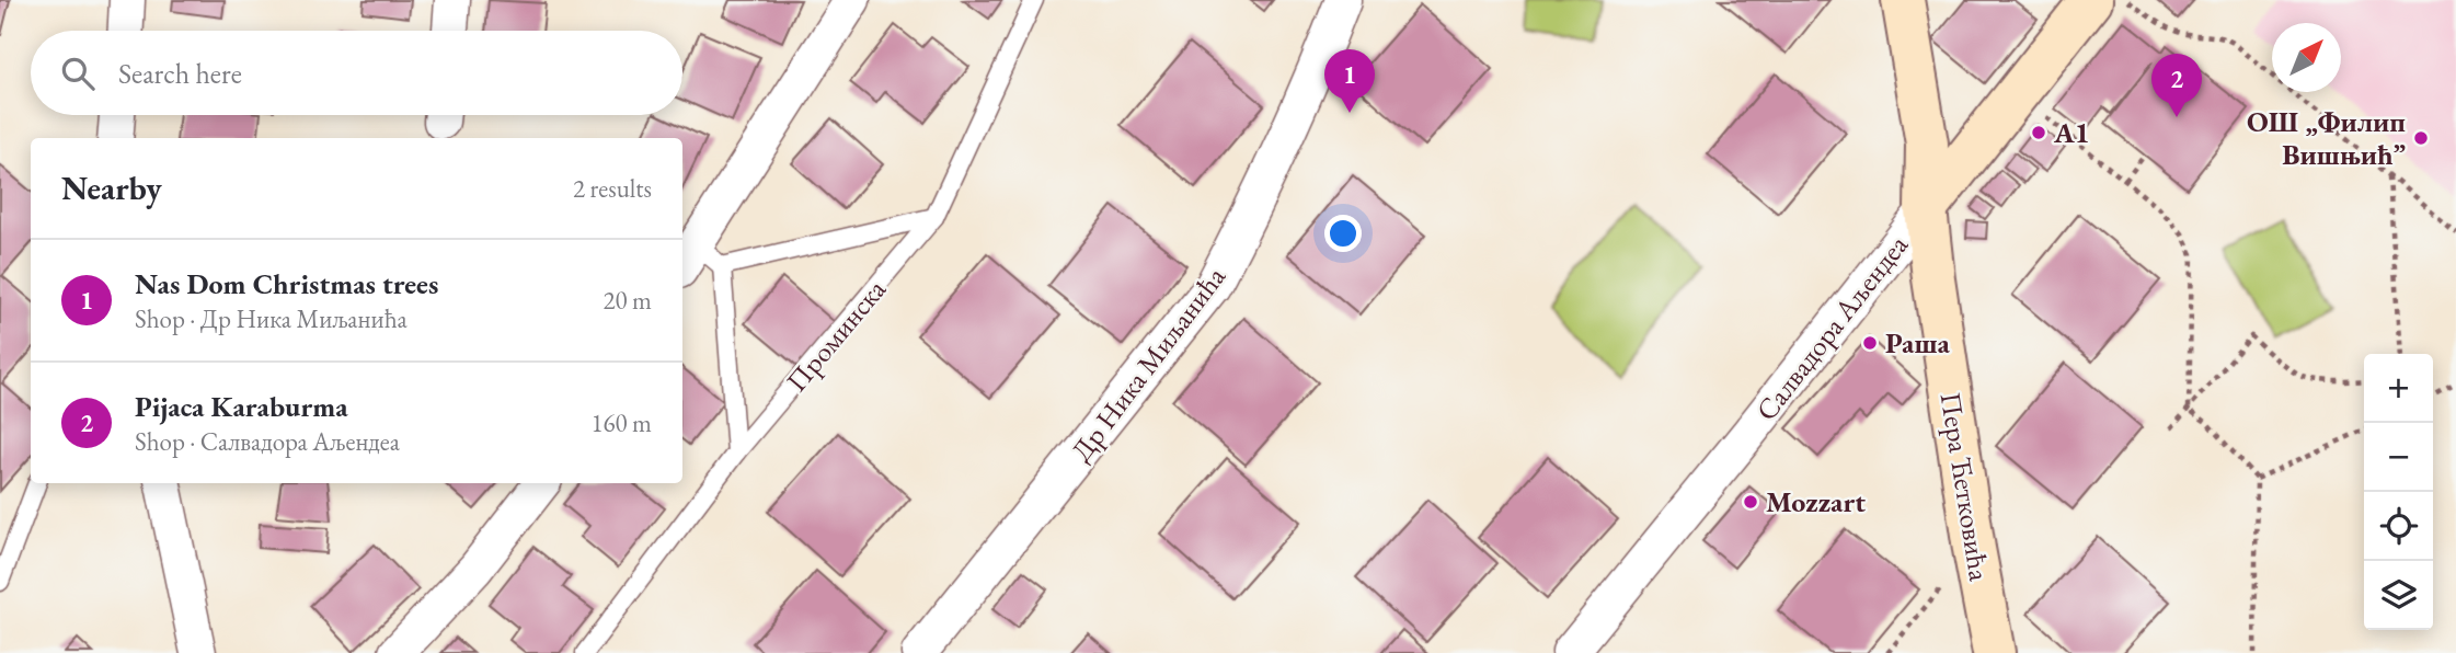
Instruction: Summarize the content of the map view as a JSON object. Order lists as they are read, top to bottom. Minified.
{"streets":{"street":["Салвадора Аљендеа","Др Ника Миљанића","Пера Ћетковића"],"lane":["Проминска"]},"crossings":[["Салвадора Аљендеа","Пера Ћетковића"]],"places":["A1","ОШ „Филип Вишњић”","Раша","Mozzart"],"north":"top right","page":{"search":"Search here","pins":["1","2"],"heading":["Nearby","2 results"],"list":[{"mark":"1","name":"Nas Dom Christmas trees","note":"Shop · Др Ника Миљанића","value":"20 m"},{"mark":"2","name":"Pijaca Karaburma","note":"Shop · Салвадора Аљендеа","value":"160 m"}],"map_buttons":["+","−"]}}
